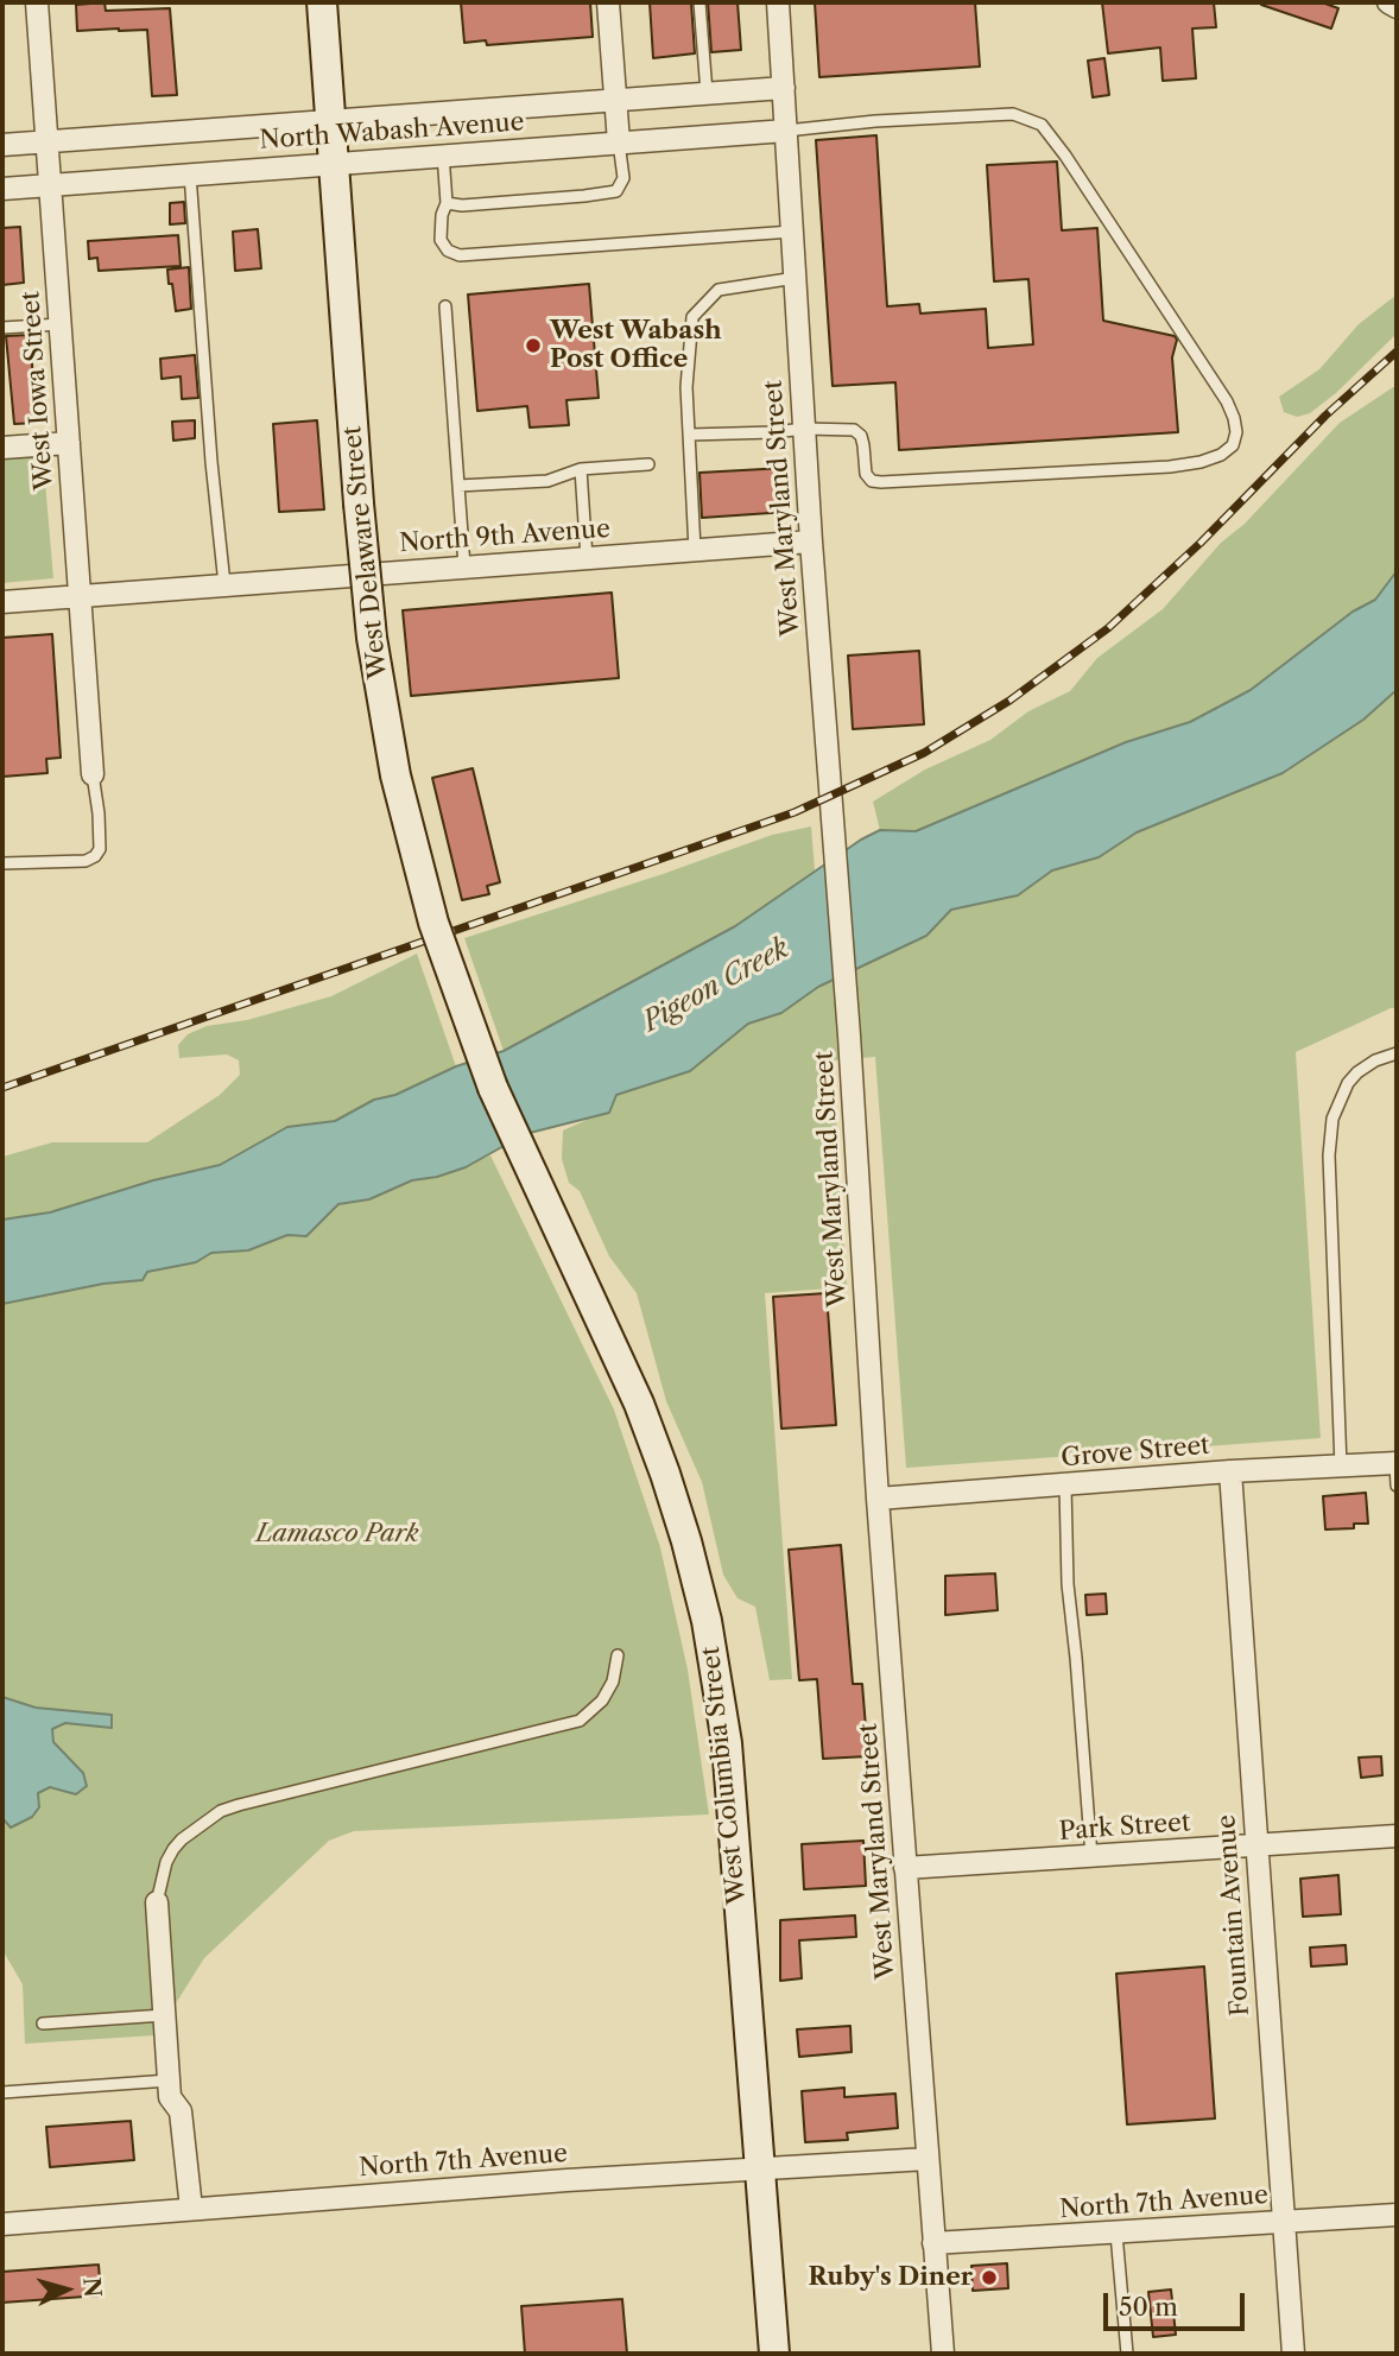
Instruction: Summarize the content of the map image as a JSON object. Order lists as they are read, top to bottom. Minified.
{"streets":{"main road":["West Delaware Street","West Columbia Street"],"street":["North Wabash Avenue","West Iowa Street","West Maryland Street","North 9th Avenue","Grove Street","Park Street","Fountain Avenue","North 7th Avenue"]},"crossings":[["North Wabash Avenue","West Iowa Street"],["North Wabash Avenue","West Maryland Street"],["North Wabash Avenue","West Delaware Street"],["West Iowa Street","North 9th Avenue"],["West Maryland Street","North 9th Avenue"],["West Maryland Street","Grove Street"],["West Maryland Street","Park Street"],["West Maryland Street","North 7th Avenue"],["West Delaware Street","West Columbia Street"],["Grove Street","Fountain Avenue"],["West Columbia Street","North 7th Avenue"],["Park Street","Fountain Avenue"],["Fountain Avenue","North 7th Avenue"]],"water":["Pigeon Creek"],"parks":["Lamasco Park"],"places":["West Wabash Post Office","Ruby's Diner"],"scale_bar":"50 m","north":"right"}
